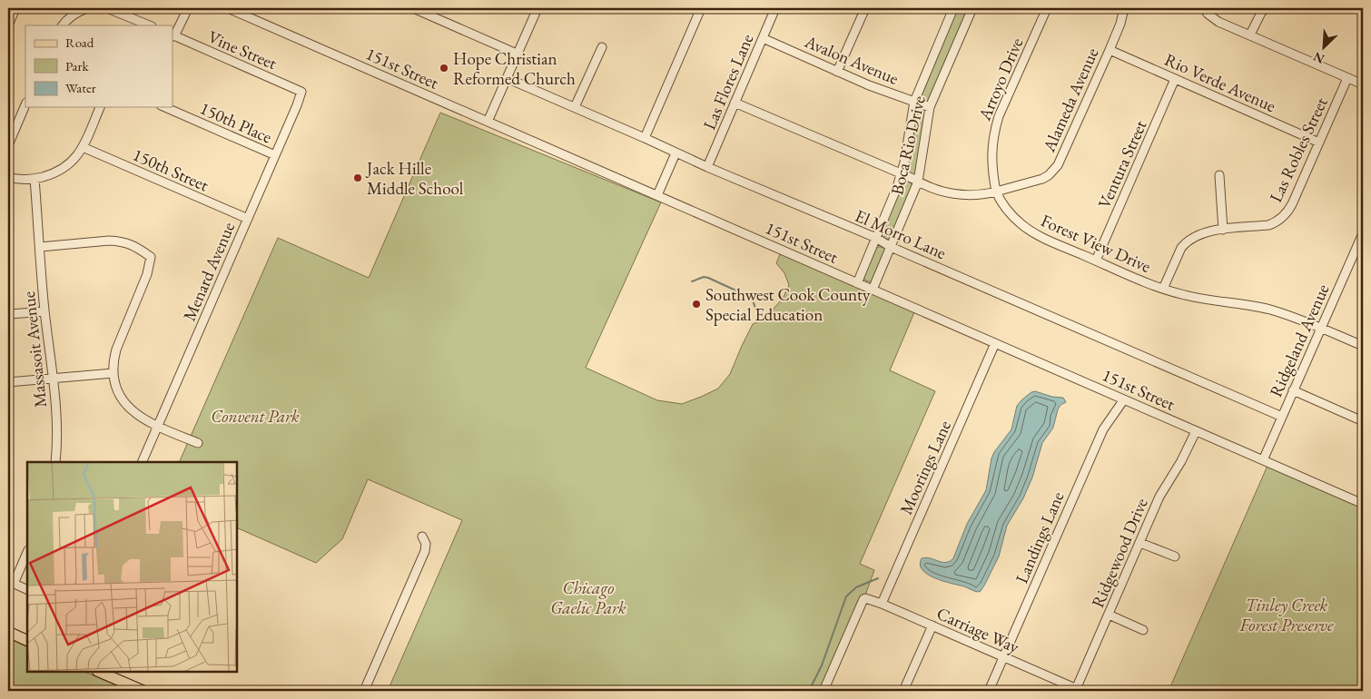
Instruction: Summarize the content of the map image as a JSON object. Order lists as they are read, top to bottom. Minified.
{"streets":{"street":["Vine Street","Avalon Avenue","151st Street","Arroyo Drive","Las Flores Lane","Rio Verde Avenue","Alameda Avenue","150th Place","Boca Rio Drive","Las Robles Street","Ventura Street","150th Street","El Morro Lane","Forest View Drive","Menard Avenue","Ridgeland Avenue","Massasoit Avenue","Moorings Lane","Landings Lane","Ridgewood Drive","Carriage Way"]},"crossings":[["Vine Street","Menard Avenue"],["Avalon Avenue","Las Flores Lane"],["Avalon Avenue","Boca Rio Drive"],["151st Street","Boca Rio Drive"],["151st Street","Ridgeland Avenue"],["151st Street","Moorings Lane"],["151st Street","Landings Lane"],["151st Street","Ridgewood Drive"],["Arroyo Drive","Alameda Avenue"],["Arroyo Drive","Forest View Drive"],["Las Flores Lane","El Morro Lane"],["Rio Verde Avenue","Alameda Avenue"],["Rio Verde Avenue","Las Robles Street"],["Rio Verde Avenue","Ventura Street"],["Alameda Avenue","Forest View Drive"],["150th Place","Menard Avenue"],["Boca Rio Drive","El Morro Lane"],["Las Robles Street","Forest View Drive"],["Ventura Street","Forest View Drive"],["150th Street","Menard Avenue"],["El Morro Lane","Ridgeland Avenue"],["Forest View Drive","Ridgeland Avenue"],["Moorings Lane","Carriage Way"],["Landings Lane","Carriage Way"],["Ridgewood Drive","Carriage Way"]],"parks":["Convent Park","Chicago Gaelic Park","Tinley Creek Forest Preserve"],"places":["Hope Christian Reformed Church","Jack Hille Middle School","Southwest Cook County Special Education"],"legend":["Road","Park","Water"],"north":"bottom left"}
